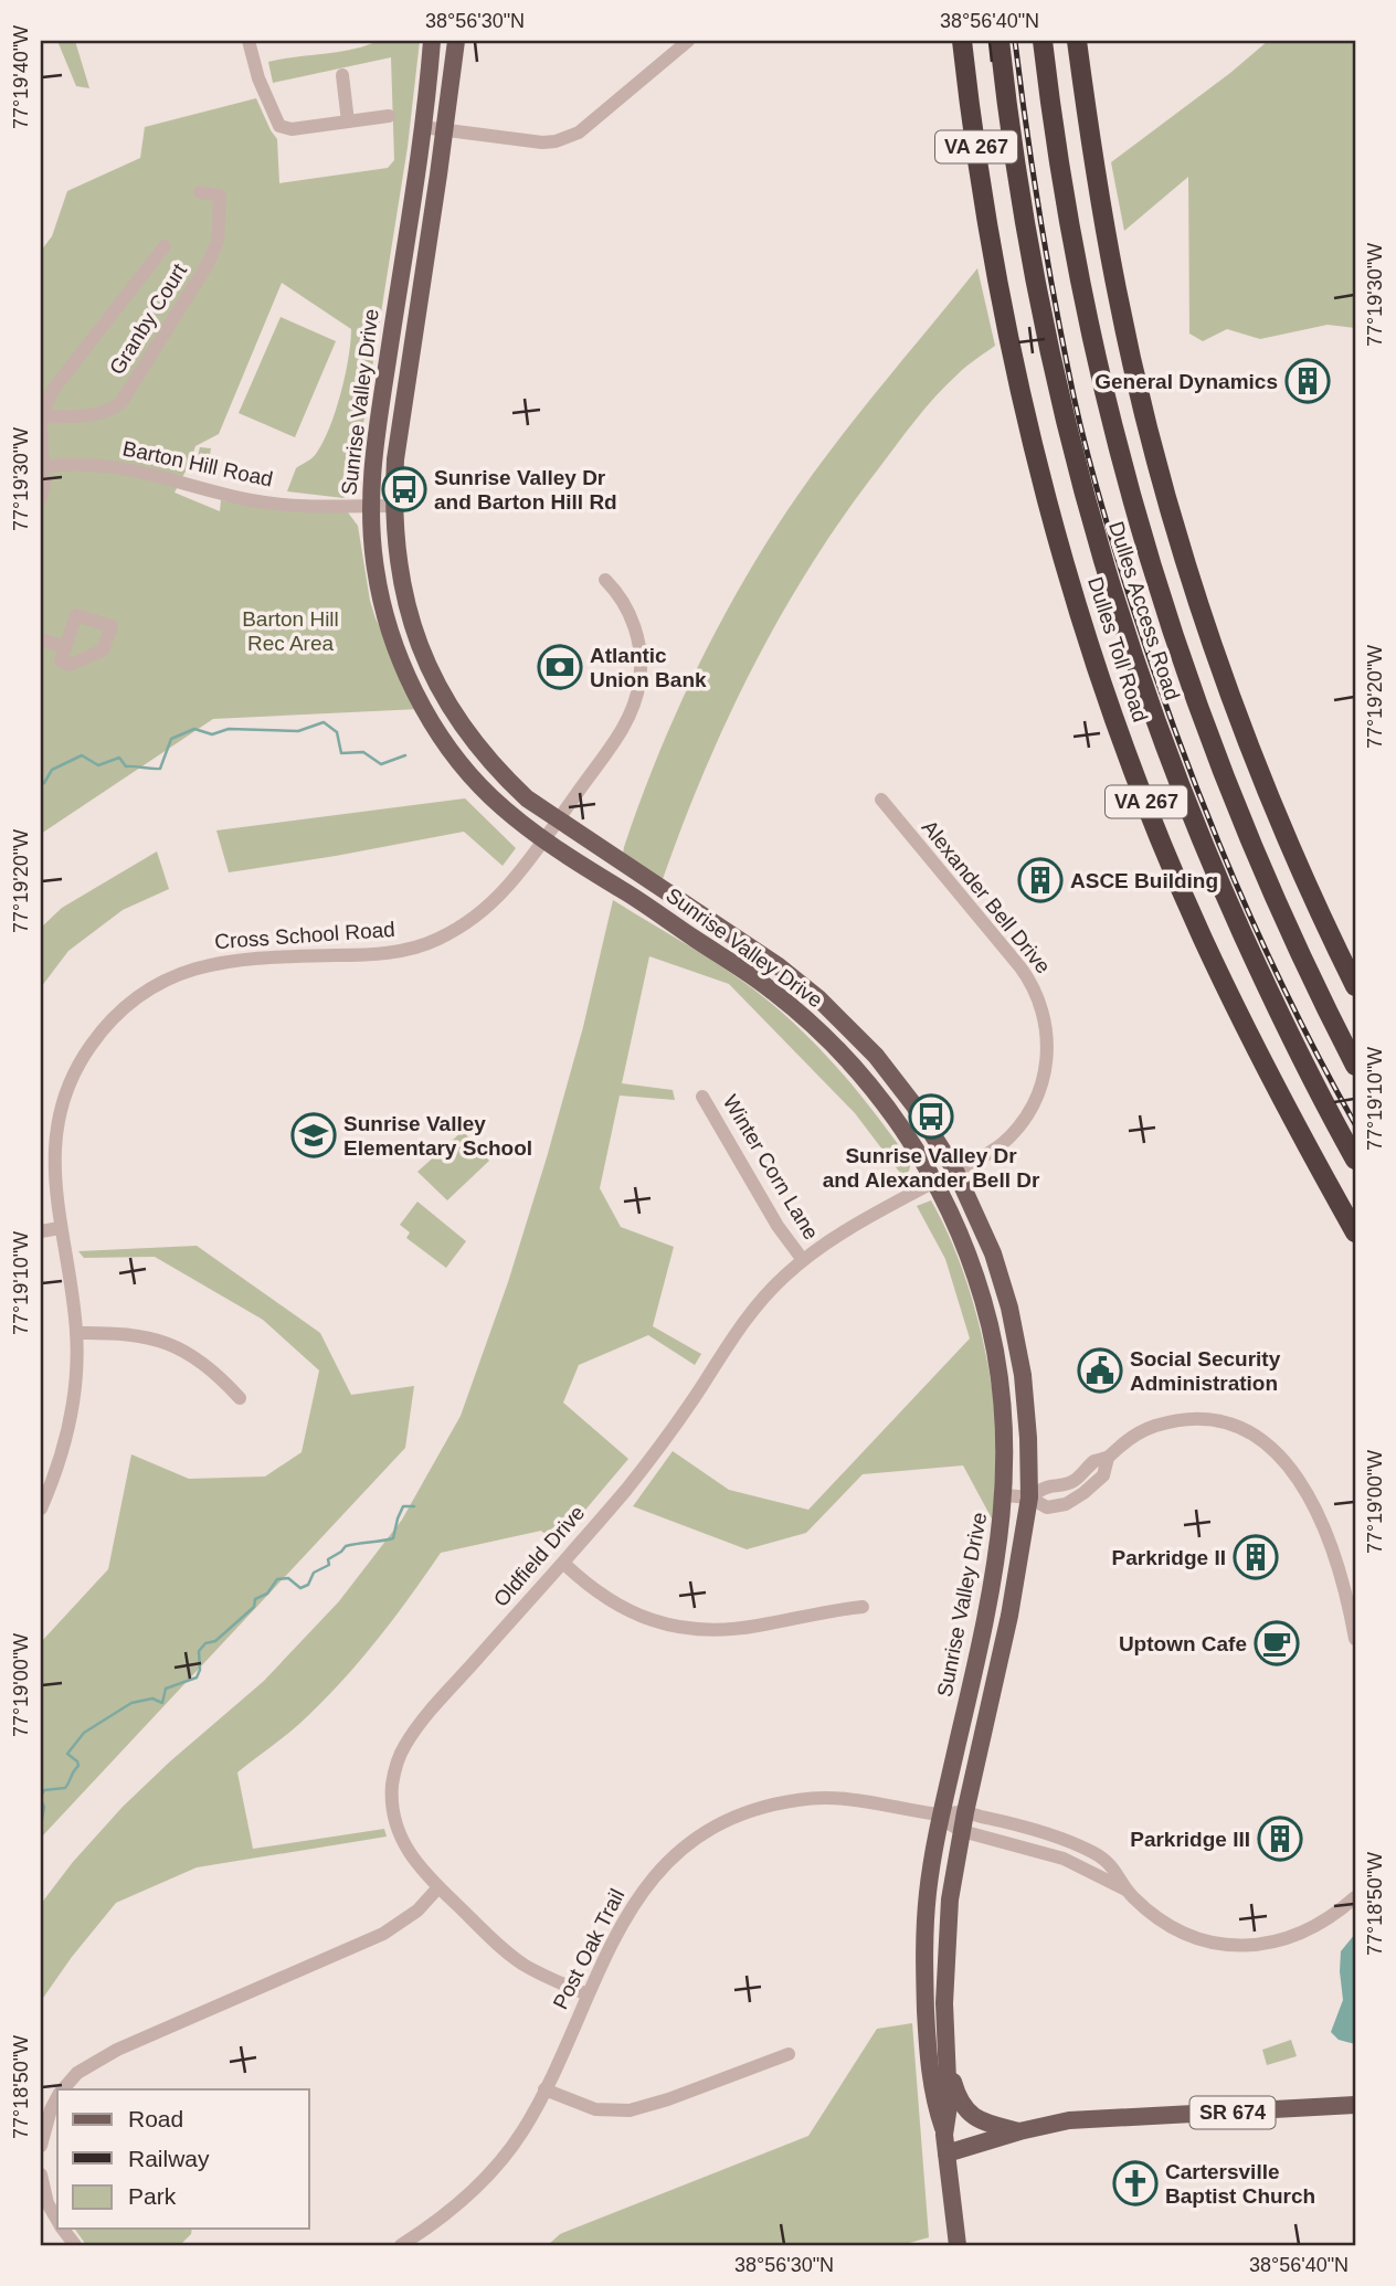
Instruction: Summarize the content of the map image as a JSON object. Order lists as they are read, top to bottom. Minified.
{"streets":{"highway":["VA 267","Dulles Access Road","Dulles Toll Road"],"main road":["Sunrise Valley Drive","SR 674"],"street":["Granby Court","Barton Hill Road","Alexander Bell Drive","Cross School Road","Winter Corn Lane","Oldfield Drive","Post Oak Trail"]},"crossings":[["Sunrise Valley Drive","Barton Hill Road"],["Sunrise Valley Drive","Alexander Bell Drive"],["Sunrise Valley Drive","Cross School Road"],["Sunrise Valley Drive","Oldfield Drive"],["Sunrise Valley Drive","Post Oak Trail"],["Sunrise Valley Drive","SR 674"],["Alexander Bell Drive","Oldfield Drive"],["Winter Corn Lane","Oldfield Drive"],["Oldfield Drive","Post Oak Trail"]],"parks":["Barton Hill Rec Area"],"places":{"building":["General Dynamics","ASCE Building","Parkridge II","Parkridge III"],"bus stop":["Sunrise Valley Dr and Barton Hill Rd","Sunrise Valley Dr and Alexander Bell Dr"],"bank":["Atlantic Union Bank"],"school or university":["Sunrise Valley Elementary School"],"public building":["Social Security Administration"],"cafe":["Uptown Cafe"],"church":["Cartersville Baptist Church"]},"legend":["Road","Railway","Park"],"coordinates":["38°56'30\"N","38°56'40\"N","77°19'40\"W","77°19'30\"W","77°19'20\"W","77°19'10\"W","77°19'00\"W","77°18'50\"W"]}
